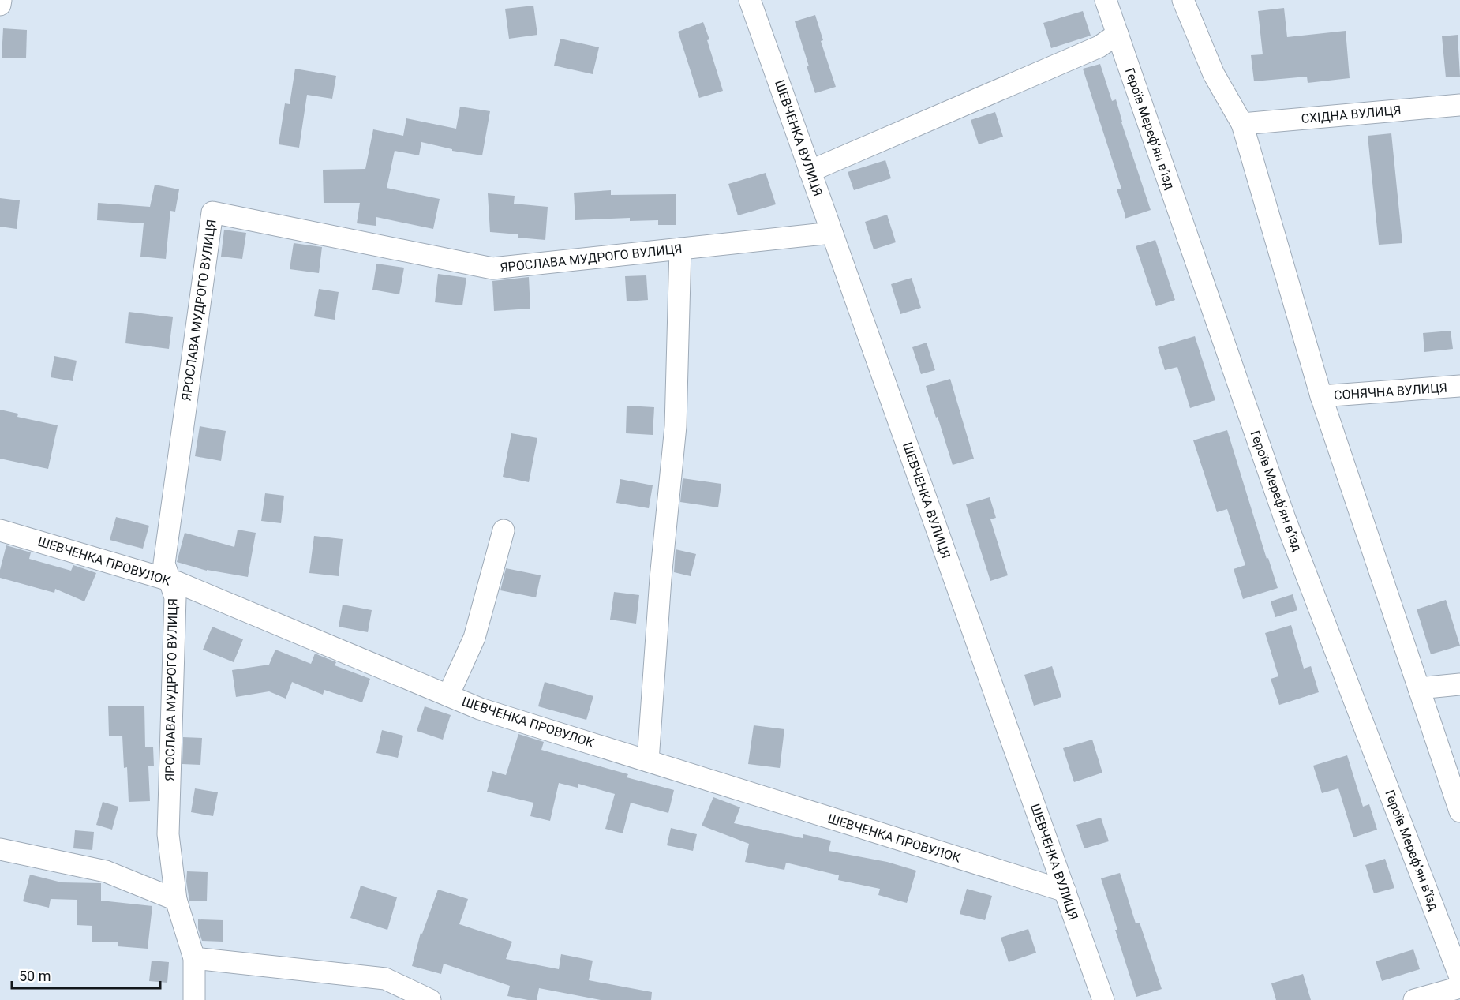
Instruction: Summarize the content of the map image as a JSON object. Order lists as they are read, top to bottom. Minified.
{"streets":{"street":["СХІДНА ВУЛИЦЯ","Героїв Мерефʼян вʼїзд","ШЕВЧЕНКА ВУЛИЦЯ","ЯРОСЛАВА МУДРОГО ВУЛИЦЯ","СОНЯЧНА ВУЛИЦЯ","ШЕВЧЕНКА ПРОВУЛОК"]},"crossings":[["ШЕВЧЕНКА ВУЛИЦЯ","ЯРОСЛАВА МУДРОГО ВУЛИЦЯ"],["ШЕВЧЕНКА ВУЛИЦЯ","ШЕВЧЕНКА ПРОВУЛОК"],["ЯРОСЛАВА МУДРОГО ВУЛИЦЯ","ШЕВЧЕНКА ПРОВУЛОК"]],"scale_bar":"50 m"}
